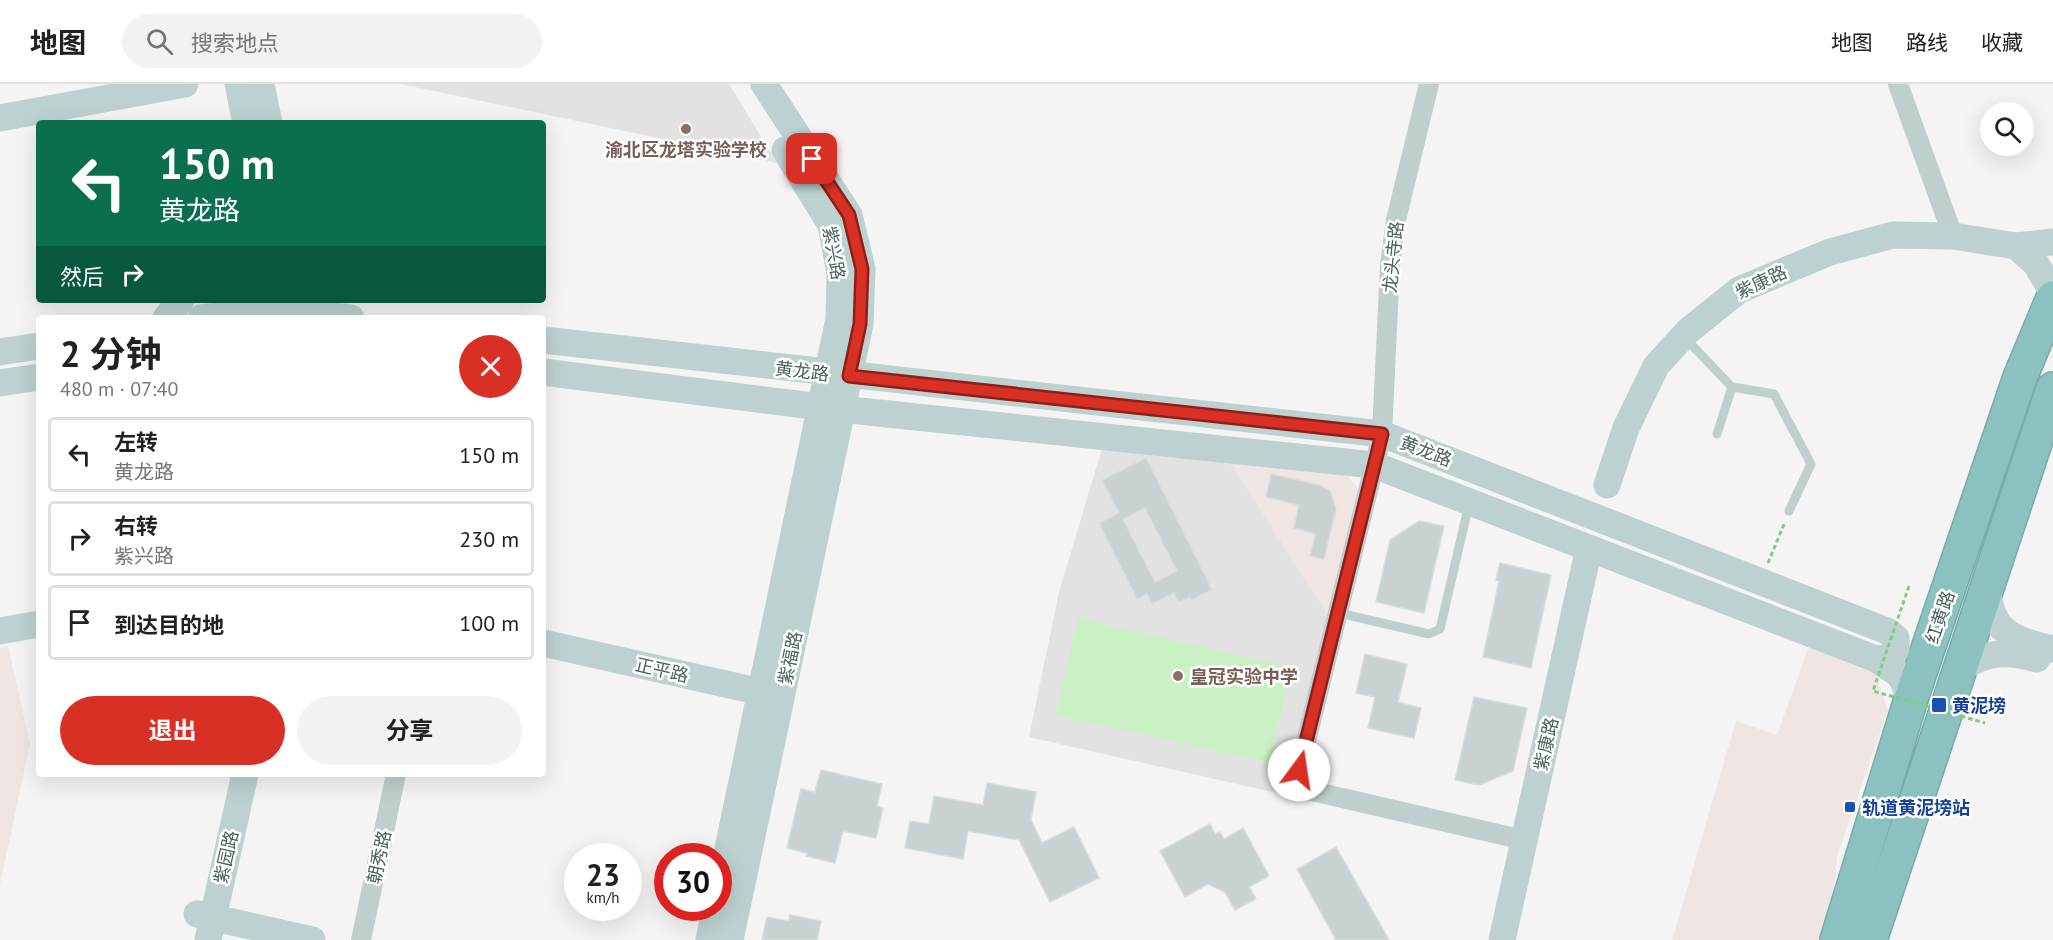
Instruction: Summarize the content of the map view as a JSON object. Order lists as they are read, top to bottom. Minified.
{"streets":{"highway":["红黄路"],"main road":["紫兴路","紫康路","黄龙路","紫福路","正平路","紫园路"],"street":["龙头寺路","朝秀路"]},"crossings":[["紫兴路","黄龙路"],["紫兴路","紫福路"],["龙头寺路","紫康路"],["龙头寺路","黄龙路"],["紫康路","黄龙路"],["黄龙路","红黄路"],["黄龙路","紫福路"],["紫福路","正平路"]],"places":{"other":["渝北区龙塔实验学校","皇冠实验中学"],"transit":["黄泥塝","轨道黄泥塝站"]},"page":{"header":"地图","search":"搜索地点","nav":["地图","路线","收藏"],"turn":["150 m","黄龙路"],"then":"然后","heading":["2 分钟","480 m · 07:40"],"list":[{"name":"左转","note":"黄龙路","value":"150 m"},{"name":"右转","note":"紫兴路","value":"230 m"},{"name":"到达目的地","value":"100 m"}],"buttons":["退出","分享"],"speed":"23 km/h","limit":"30"}}
